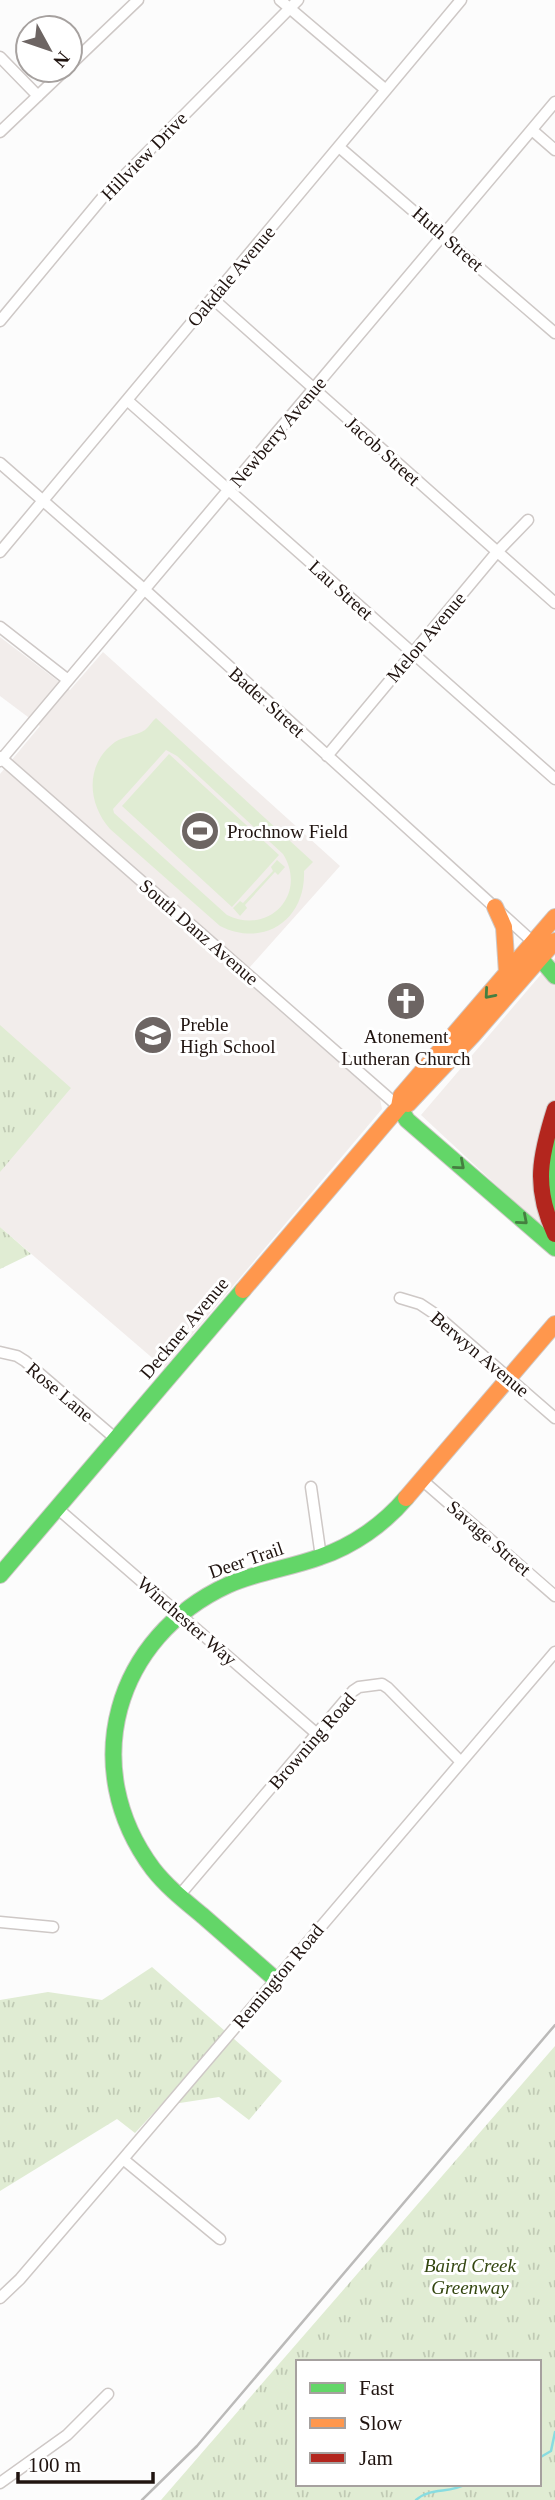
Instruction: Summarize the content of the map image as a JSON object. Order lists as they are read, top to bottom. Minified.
{"streets":{"street":["Hillview Drive","Huth Street","Oakdale Avenue","Newberry Avenue","Jacob Street","Lau Street","Melon Avenue","Bader Street","South Danz Avenue","Deckner Avenue","Berwyn Avenue","Rose Lane","Savage Street","Deer Trail","Winchester Way","Browning Road","Remington Road"]},"crossings":[["Huth Street","Oakdale Avenue"],["Huth Street","Newberry Avenue"],["Oakdale Avenue","Jacob Street"],["Oakdale Avenue","Lau Street"],["Oakdale Avenue","Bader Street"],["Newberry Avenue","Jacob Street"],["Newberry Avenue","Lau Street"],["Newberry Avenue","Bader Street"],["Newberry Avenue","South Danz Avenue"],["Jacob Street","Melon Avenue"],["Lau Street","Melon Avenue"],["Melon Avenue","Bader Street"],["Bader Street","Deckner Avenue"],["South Danz Avenue","Deckner Avenue"],["Deckner Avenue","Rose Lane"],["Deckner Avenue","Winchester Way"],["Berwyn Avenue","Deer Trail"],["Savage Street","Deer Trail"],["Deer Trail","Winchester Way"],["Deer Trail","Browning Road"],["Deer Trail","Remington Road"],["Winchester Way","Browning Road"],["Browning Road","Remington Road"]],"parks":["Baird Creek Greenway"],"places":{"sports":["Prochnow Field"],"church":["Atonement Lutheran Church"],"school or university":["Preble High School"]},"legend":["Fast","Slow","Jam"],"scale_bar":"100 m","north":"bottom right"}
